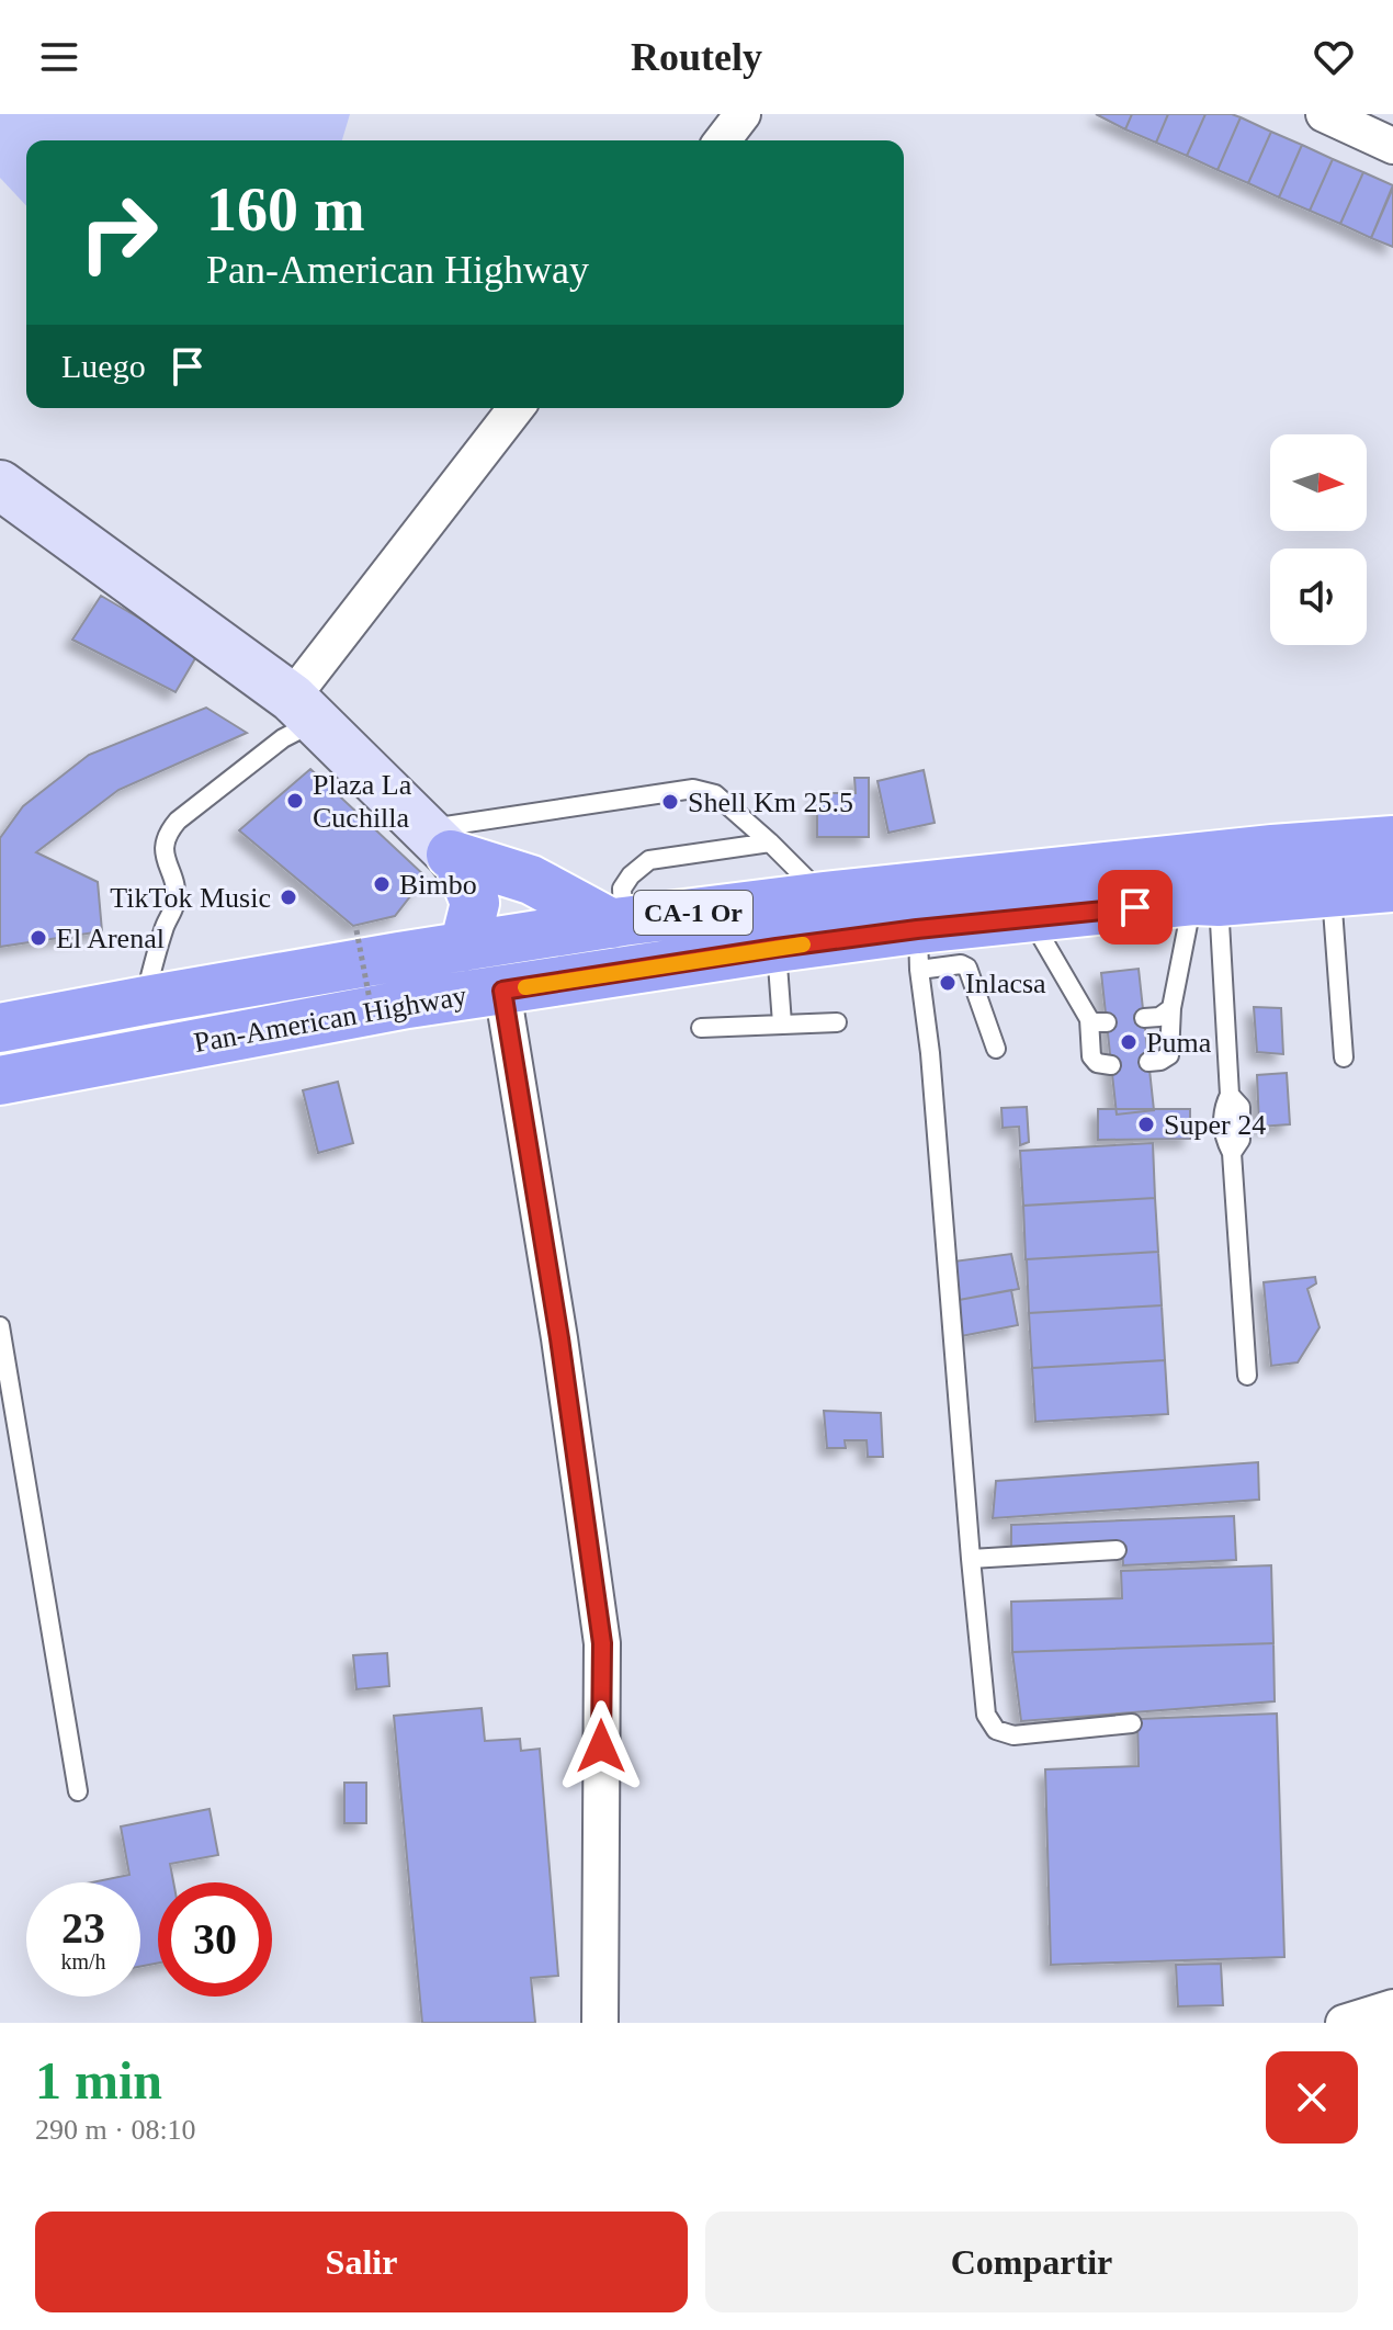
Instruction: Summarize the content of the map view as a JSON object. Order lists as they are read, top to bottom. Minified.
{"streets":{"highway":["CA-1 Or","Pan-American Highway"]},"places":["Plaza La Cuchilla","Shell Km 25.5","Bimbo","TikTok Music","El Arenal","Inlacsa","Puma","Super 24"],"north":"right","page":{"header":"Routely","turn":["160 m","Pan-American Highway"],"then":"Luego","speed":"23 km/h","limit":"30","heading":["1 min","290 m · 08:10"],"buttons":["Salir","Compartir"]}}
